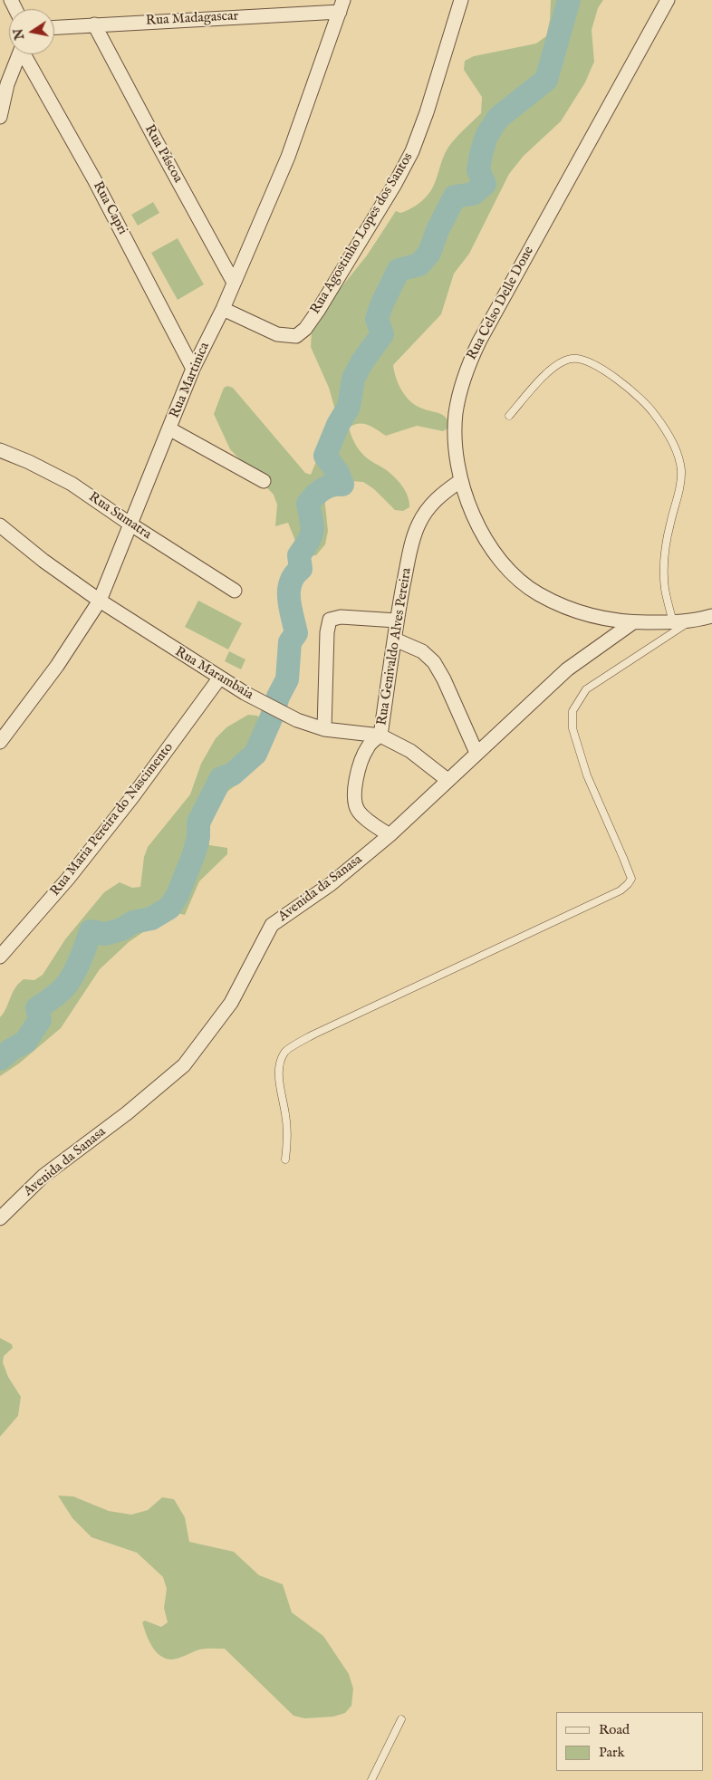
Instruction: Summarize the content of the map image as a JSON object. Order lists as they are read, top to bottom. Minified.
{"streets":{"street":["Rua Madagascar","Rua Páscoa","Rua Capri","Rua Agostinho Lopes dos Santos","Rua Celso Delle Done","Rua Martinica","Rua Sumatra","Rua Genivaldo Alves Pereira","Rua Marambaia","Rua Maria Pereira do Nascimento","Avenida da Sanasa"]},"crossings":[["Rua Madagascar","Rua Páscoa"],["Rua Madagascar","Rua Martinica"],["Rua Páscoa","Rua Martinica"],["Rua Capri","Rua Martinica"],["Rua Agostinho Lopes dos Santos","Rua Martinica"],["Rua Celso Delle Done","Rua Genivaldo Alves Pereira"],["Rua Celso Delle Done","Avenida da Sanasa"],["Rua Martinica","Rua Sumatra"],["Rua Martinica","Rua Marambaia"],["Rua Genivaldo Alves Pereira","Rua Marambaia"],["Rua Genivaldo Alves Pereira","Avenida da Sanasa"],["Rua Marambaia","Rua Maria Pereira do Nascimento"],["Rua Marambaia","Avenida da Sanasa"]],"legend":["Road","Park"],"north":"left"}
